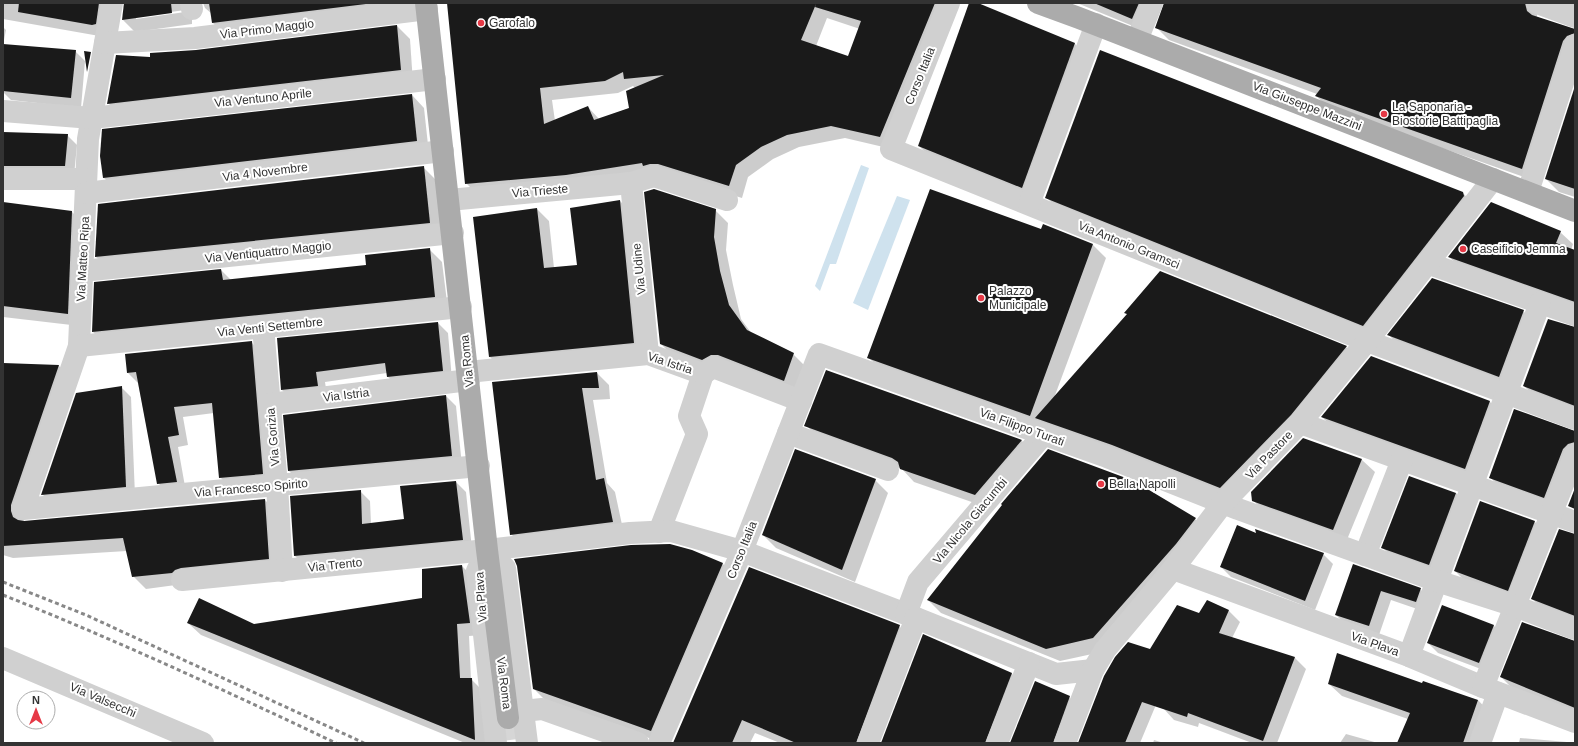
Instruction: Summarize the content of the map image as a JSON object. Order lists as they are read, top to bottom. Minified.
{"streets":{"main road":["Via Giuseppe Mazzini","Via Roma"],"street":["Via Primo Maggio","Corso Italia","Via Ventuno Aprile","Via 4 Novembre","Via Trieste","Via Antonio Gramsci","Via Ventiquattro Maggio","Via Matteo Ripa","Via Udine","Via Venti Settembre","Via Istria","Via Filippo Turati","Via Gorizia","Via Pastore","Via Francesco Spirito","Via Nicola Giacumbi","Via Trento","Via Plava","Via Valsecchi"]},"crossings":[["Via Primo Maggio","Via Matteo Ripa"],["Via Primo Maggio","Via Roma"],["Corso Italia","Via Antonio Gramsci"],["Corso Italia","Via Filippo Turati"],["Via Ventuno Aprile","Via Matteo Ripa"],["Via Ventuno Aprile","Via Roma"],["Via Giuseppe Mazzini","Via Pastore"],["Via 4 Novembre","Via Matteo Ripa"],["Via 4 Novembre","Via Roma"],["Via Trieste","Via Udine"],["Via Trieste","Via Roma"],["Via Antonio Gramsci","Via Pastore"],["Via Ventiquattro Maggio","Via Matteo Ripa"],["Via Ventiquattro Maggio","Via Roma"],["Via Matteo Ripa","Via Venti Settembre"],["Via Matteo Ripa","Via Francesco Spirito"],["Via Udine","Via Istria"],["Via Venti Settembre","Via Roma"],["Via Venti Settembre","Via Gorizia"],["Via Roma","Via Istria"],["Via Roma","Via Francesco Spirito"],["Via Roma","Via Trento"],["Via Roma","Via Plava"],["Via Istria","Via Gorizia"],["Via Filippo Turati","Via Pastore"],["Via Filippo Turati","Via Nicola Giacumbi"],["Via Gorizia","Via Francesco Spirito"],["Via Gorizia","Via Trento"],["Via Pastore","Via Plava"],["Via Trento","Via Plava"]],"places":["Garofalo","La Saponaria - Biostorie Battipaglia","Caseificio Jemma","Palazzo Municipale","Bella Napolli"],"north":"top"}
